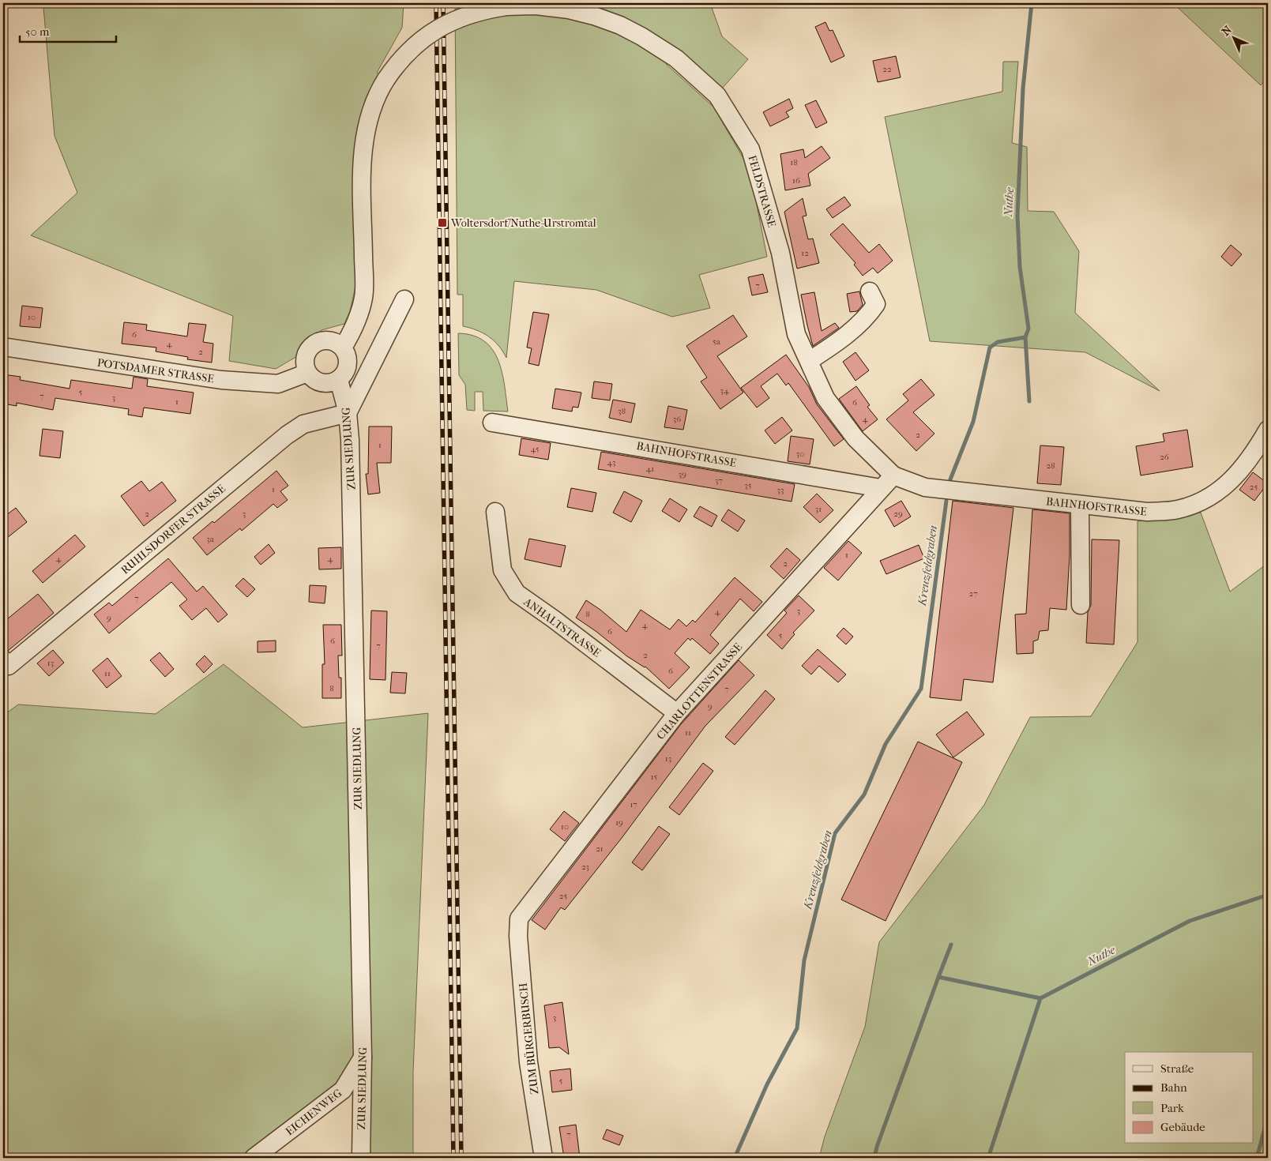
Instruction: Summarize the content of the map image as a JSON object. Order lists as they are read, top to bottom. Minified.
{"streets":{"street":["FELDSTRASSE","POTSDAMER STRASSE","ZUR SIEDLUNG","BAHNHOFSTRASSE","RUHLSDORFER STRASSE","ANHALTSTRASSE","CHARLOTTENSTRASSE","ZUM BÜRGERBUSCH","EICHENWEG"]},"crossings":[["FELDSTRASSE","POTSDAMER STRASSE"],["FELDSTRASSE","ZUR SIEDLUNG"],["FELDSTRASSE","BAHNHOFSTRASSE"],["FELDSTRASSE","CHARLOTTENSTRASSE"],["POTSDAMER STRASSE","ZUR SIEDLUNG"],["ZUR SIEDLUNG","RUHLSDORFER STRASSE"],["ZUR SIEDLUNG","EICHENWEG"],["BAHNHOFSTRASSE","CHARLOTTENSTRASSE"],["ANHALTSTRASSE","CHARLOTTENSTRASSE"],["CHARLOTTENSTRASSE","ZUM BÜRGERBUSCH"]],"water":["Nuthe","Kreuzfeldgraben"],"places":{"transit":["Woltersdorf/Nuthe-Urstromtal"]},"house_numbers":["22","18","16","12","7","10","6","5a","4","2","34","5","7","3","1","6","38","36","4","2","1","45","30","26","43","28","41","39","37","35","25","1","33","31","2","3","29","3a","1","4","4","2","27","7","3","4","8","9","4","6","5","6","7","2","13","6","11","8","7","9","11","13","15","17","19","10","21","23","25","3","5","7"],"legend":["Straße","Bahn","Park","Gebäude"],"scale_bar":"50 m","north":"top left"}
